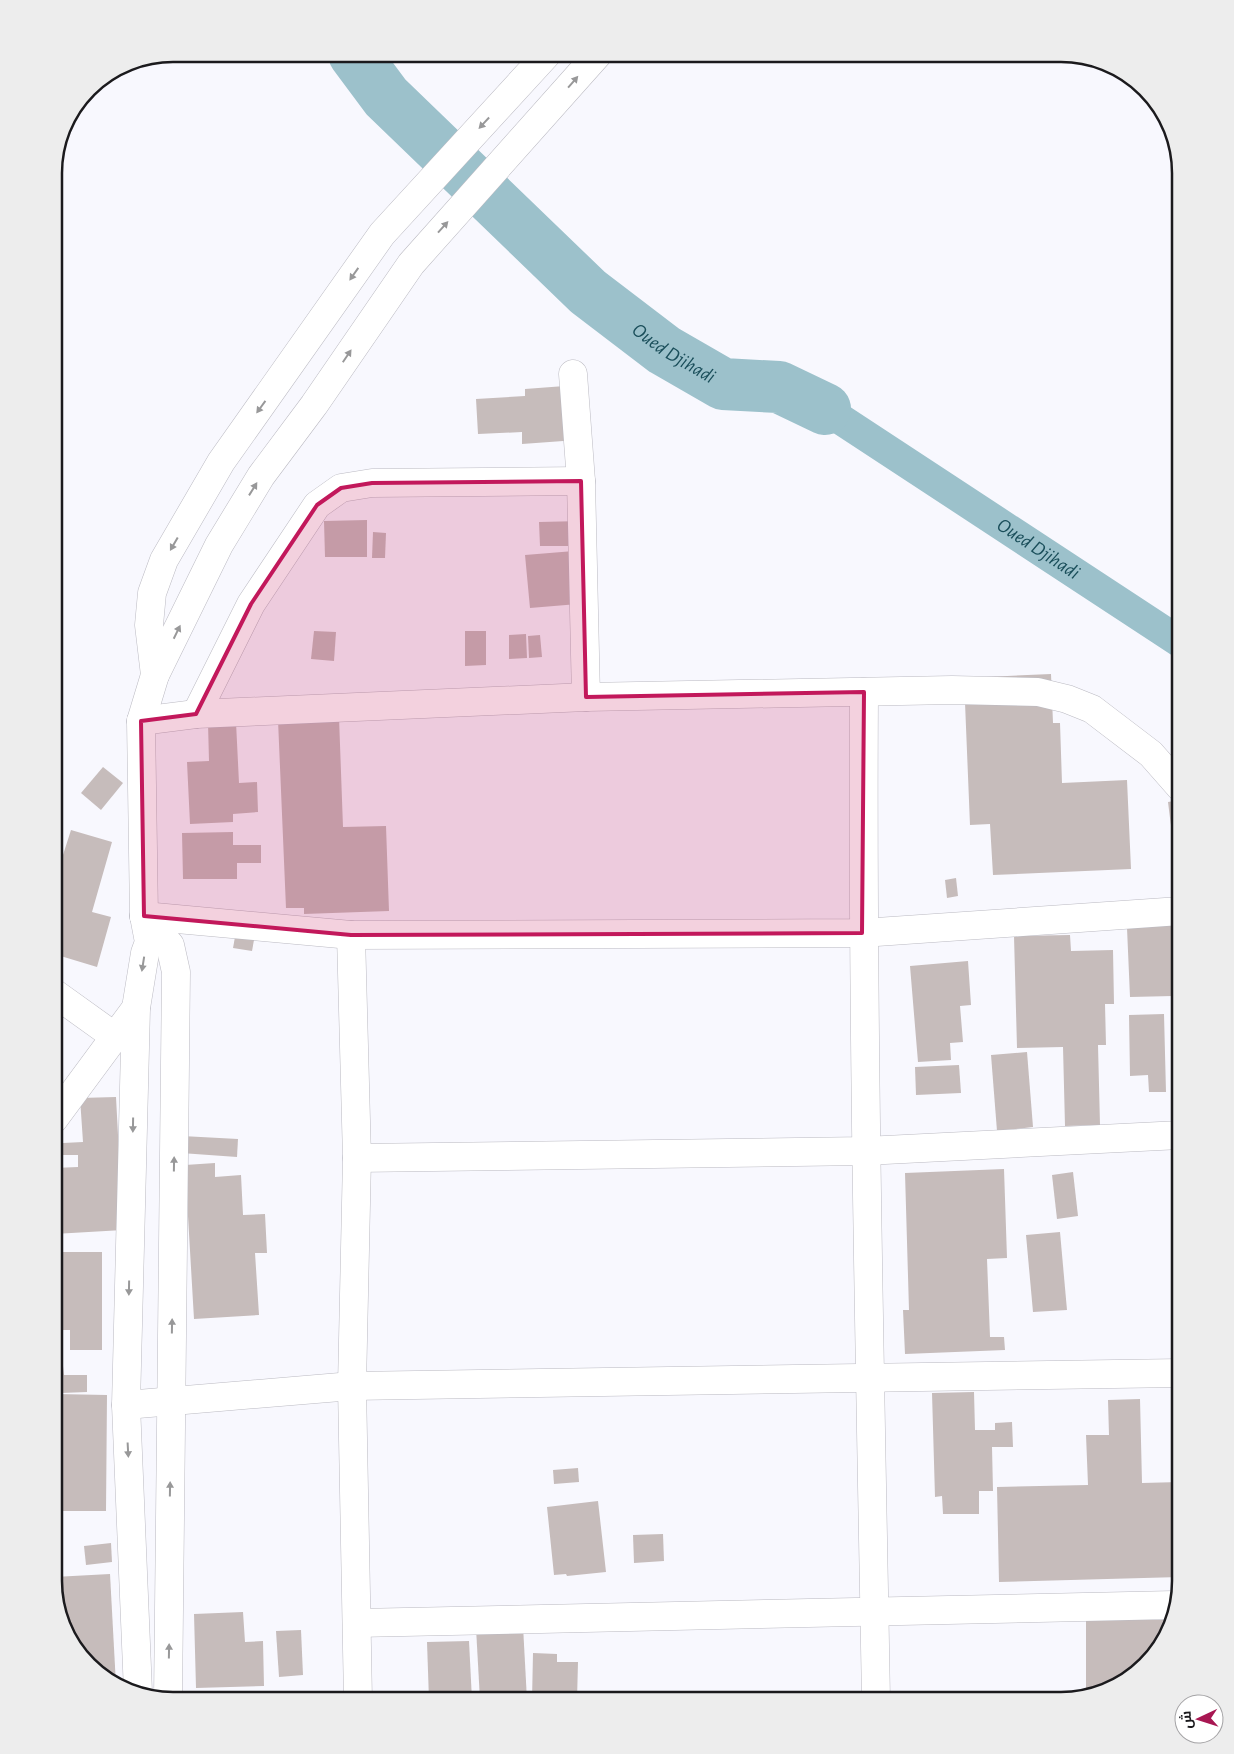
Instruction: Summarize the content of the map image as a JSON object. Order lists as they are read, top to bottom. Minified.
{"water":["Oued Djihadi"],"north":"left"}
